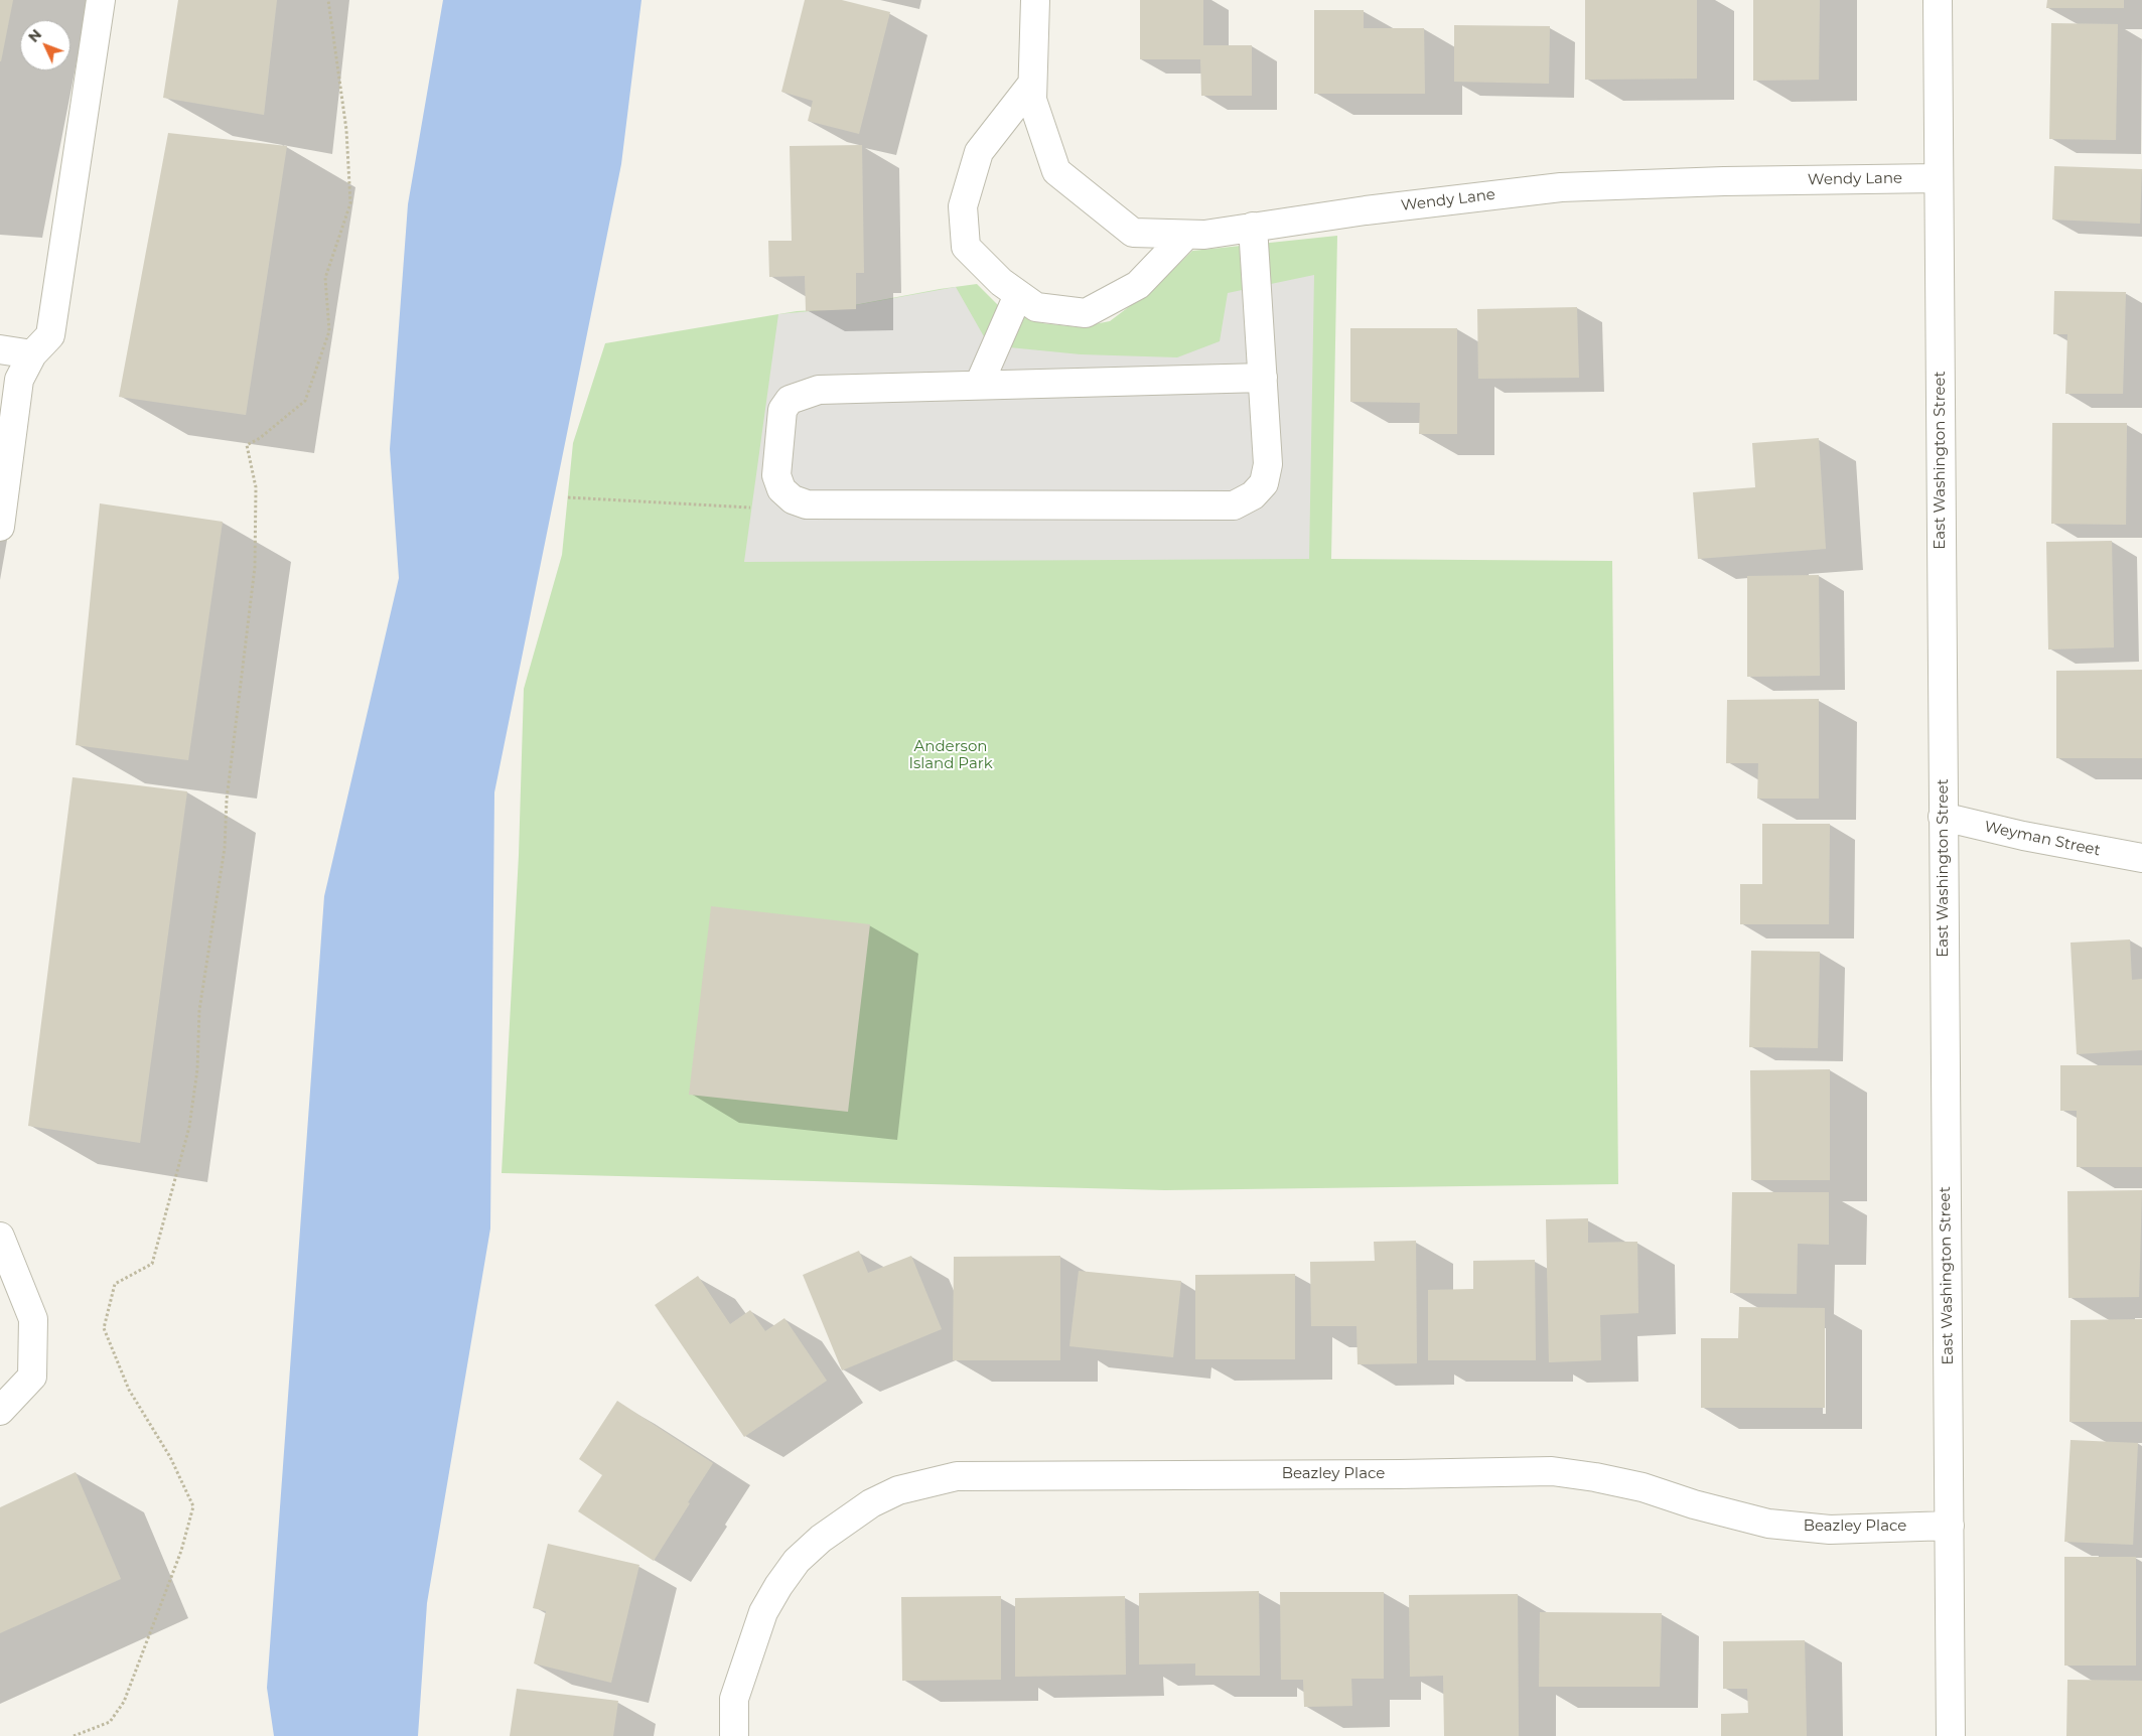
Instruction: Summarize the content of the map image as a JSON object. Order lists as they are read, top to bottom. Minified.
{"streets":{"street":["Wendy Lane","East Washington Street","Weyman Street","Beazley Place"]},"crossings":[["Wendy Lane","East Washington Street"],["East Washington Street","Weyman Street"],["East Washington Street","Beazley Place"]],"parks":["Anderson Island Park"],"north":"top left"}
